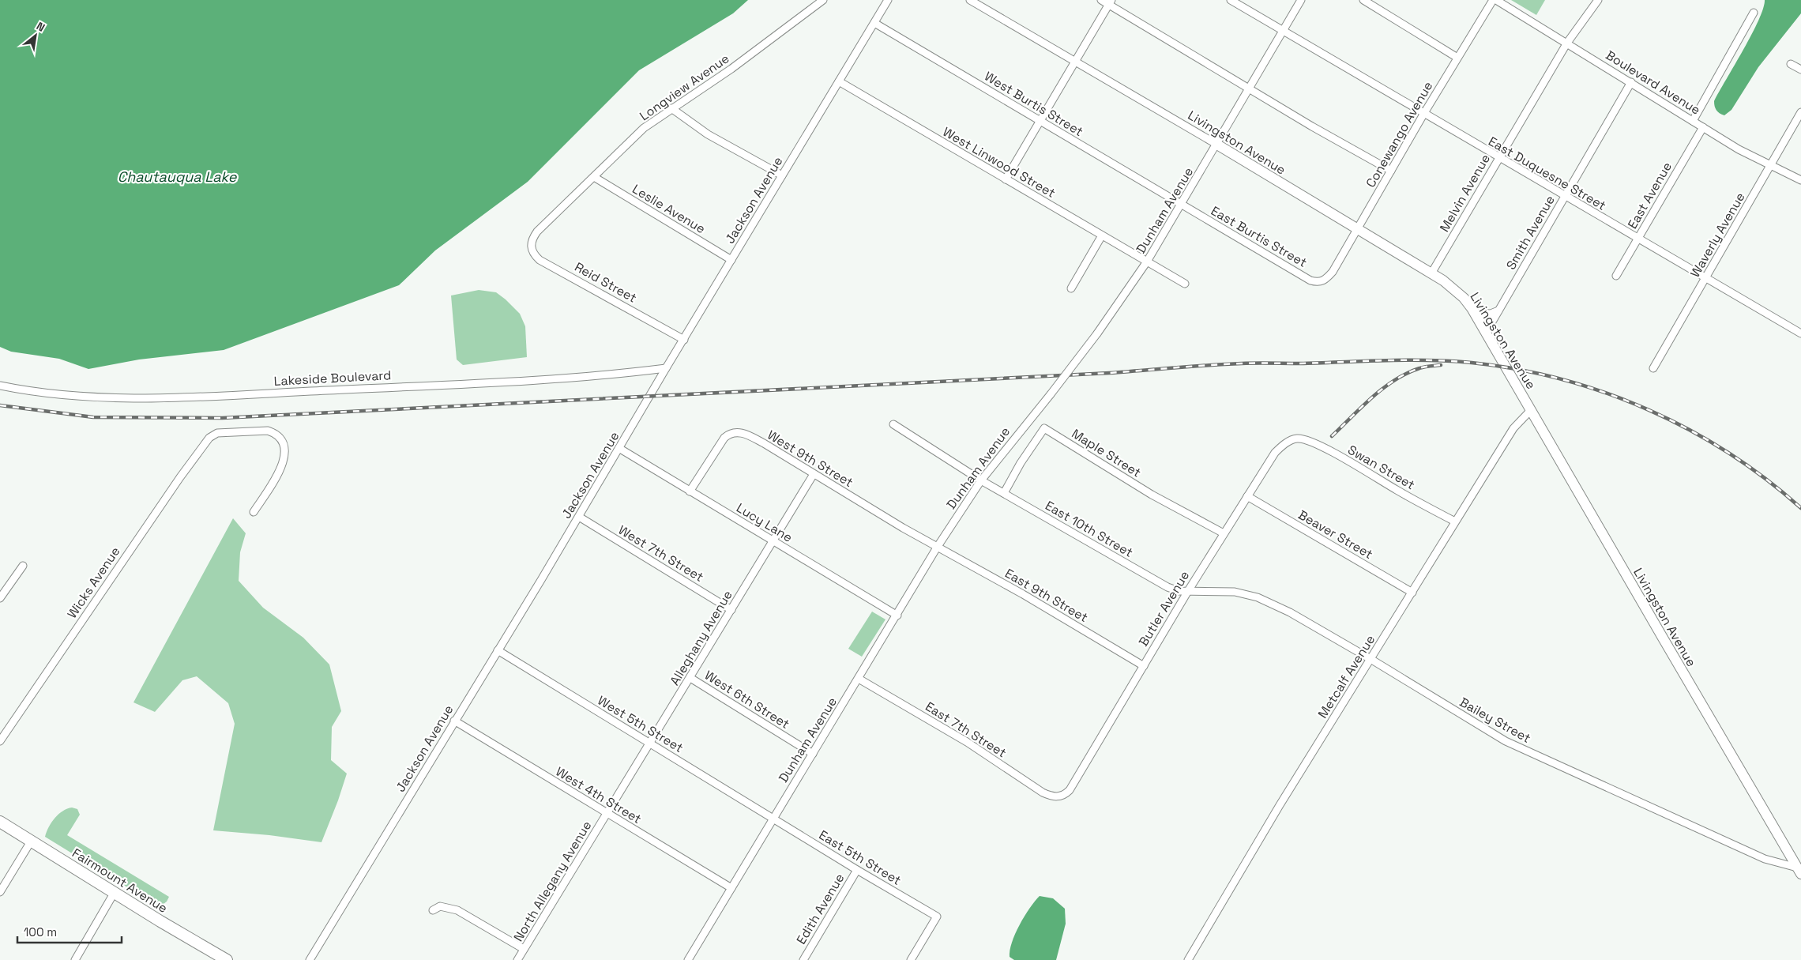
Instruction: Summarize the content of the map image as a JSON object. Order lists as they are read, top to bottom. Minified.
{"streets":{"main road":["Fairmount Avenue"],"street":["Boulevard Avenue","Longview Avenue","West Burtis Street","Conewango Avenue","Livingston Avenue","West Linwood Street","East Duquesne Street","Melvin Avenue","East Avenue","Jackson Avenue","Leslie Avenue","Dunham Avenue","Smith Avenue","Waverly Avenue","East Burtis Street","Reid Street","Lakeside Boulevard","Maple Street","West 9th Street","Swan Street","Lucy Lane","East 10th Street","Beaver Street","West 7th Street","Wicks Avenue","East 9th Street","Butler Avenue","Alleghany Avenue","Metcalf Avenue","West 6th Street","Bailey Street","West 5th Street","East 7th Street","West 4th Street","East 5th Street","North Allegany Avenue","Edith Avenue"]},"crossings":[["Boulevard Avenue","Melvin Avenue"],["Boulevard Avenue","East Avenue"],["Boulevard Avenue","Smith Avenue"],["Boulevard Avenue","Waverly Avenue"],["Longview Avenue","Leslie Avenue"],["Longview Avenue","Reid Street"],["West Burtis Street","Jackson Avenue"],["West Burtis Street","Dunham Avenue"],["West Burtis Street","East Burtis Street"],["Conewango Avenue","Livingston Avenue"],["Conewango Avenue","East Duquesne Street"],["Conewango Avenue","East Burtis Street"],["Livingston Avenue","Melvin Avenue"],["Livingston Avenue","Dunham Avenue"],["Livingston Avenue","Smith Avenue"],["Livingston Avenue","Metcalf Avenue"],["Livingston Avenue","Bailey Street"],["West Linwood Street","Jackson Avenue"],["West Linwood Street","Dunham Avenue"],["East Duquesne Street","Melvin Avenue"],["East Duquesne Street","East Avenue"],["East Duquesne Street","Dunham Avenue"],["East Duquesne Street","Smith Avenue"],["East Duquesne Street","Waverly Avenue"],["Jackson Avenue","Leslie Avenue"],["Jackson Avenue","Reid Street"],["Jackson Avenue","Lakeside Boulevard"],["Jackson Avenue","Lucy Lane"],["Jackson Avenue","West 7th Street"],["Jackson Avenue","West 5th Street"],["Jackson Avenue","West 4th Street"],["Dunham Avenue","East Burtis Street"],["Dunham Avenue","West 9th Street"],["Dunham Avenue","Lucy Lane"],["Dunham Avenue","East 10th Street"],["Dunham Avenue","East 9th Street"],["Dunham Avenue","West 6th Street"],["Dunham Avenue","West 5th Street"],["Dunham Avenue","East 7th Street"],["Dunham Avenue","West 4th Street"],["Dunham Avenue","East 5th Street"],["Maple Street","East 10th Street"],["Maple Street","Butler Avenue"],["West 9th Street","Lucy Lane"],["West 9th Street","East 9th Street"],["West 9th Street","Alleghany Avenue"],["Swan Street","Butler Avenue"],["Swan Street","Metcalf Avenue"],["Lucy Lane","Alleghany Avenue"],["East 10th Street","Butler Avenue"],["East 10th Street","Bailey Street"],["Beaver Street","Butler Avenue"],["Beaver Street","Metcalf Avenue"],["West 7th Street","Alleghany Avenue"],["East 9th Street","Butler Avenue"],["Butler Avenue","Bailey Street"],["Butler Avenue","East 7th Street"],["Alleghany Avenue","West 6th Street"],["Alleghany Avenue","West 5th Street"],["Alleghany Avenue","West 4th Street"],["Alleghany Avenue","North Allegany Avenue"],["Metcalf Avenue","Bailey Street"],["West 5th Street","East 5th Street"],["West 4th Street","North Allegany Avenue"],["East 5th Street","Edith Avenue"]],"water":["Chautauqua Lake"],"scale_bar":"100 m","north":"top right"}
